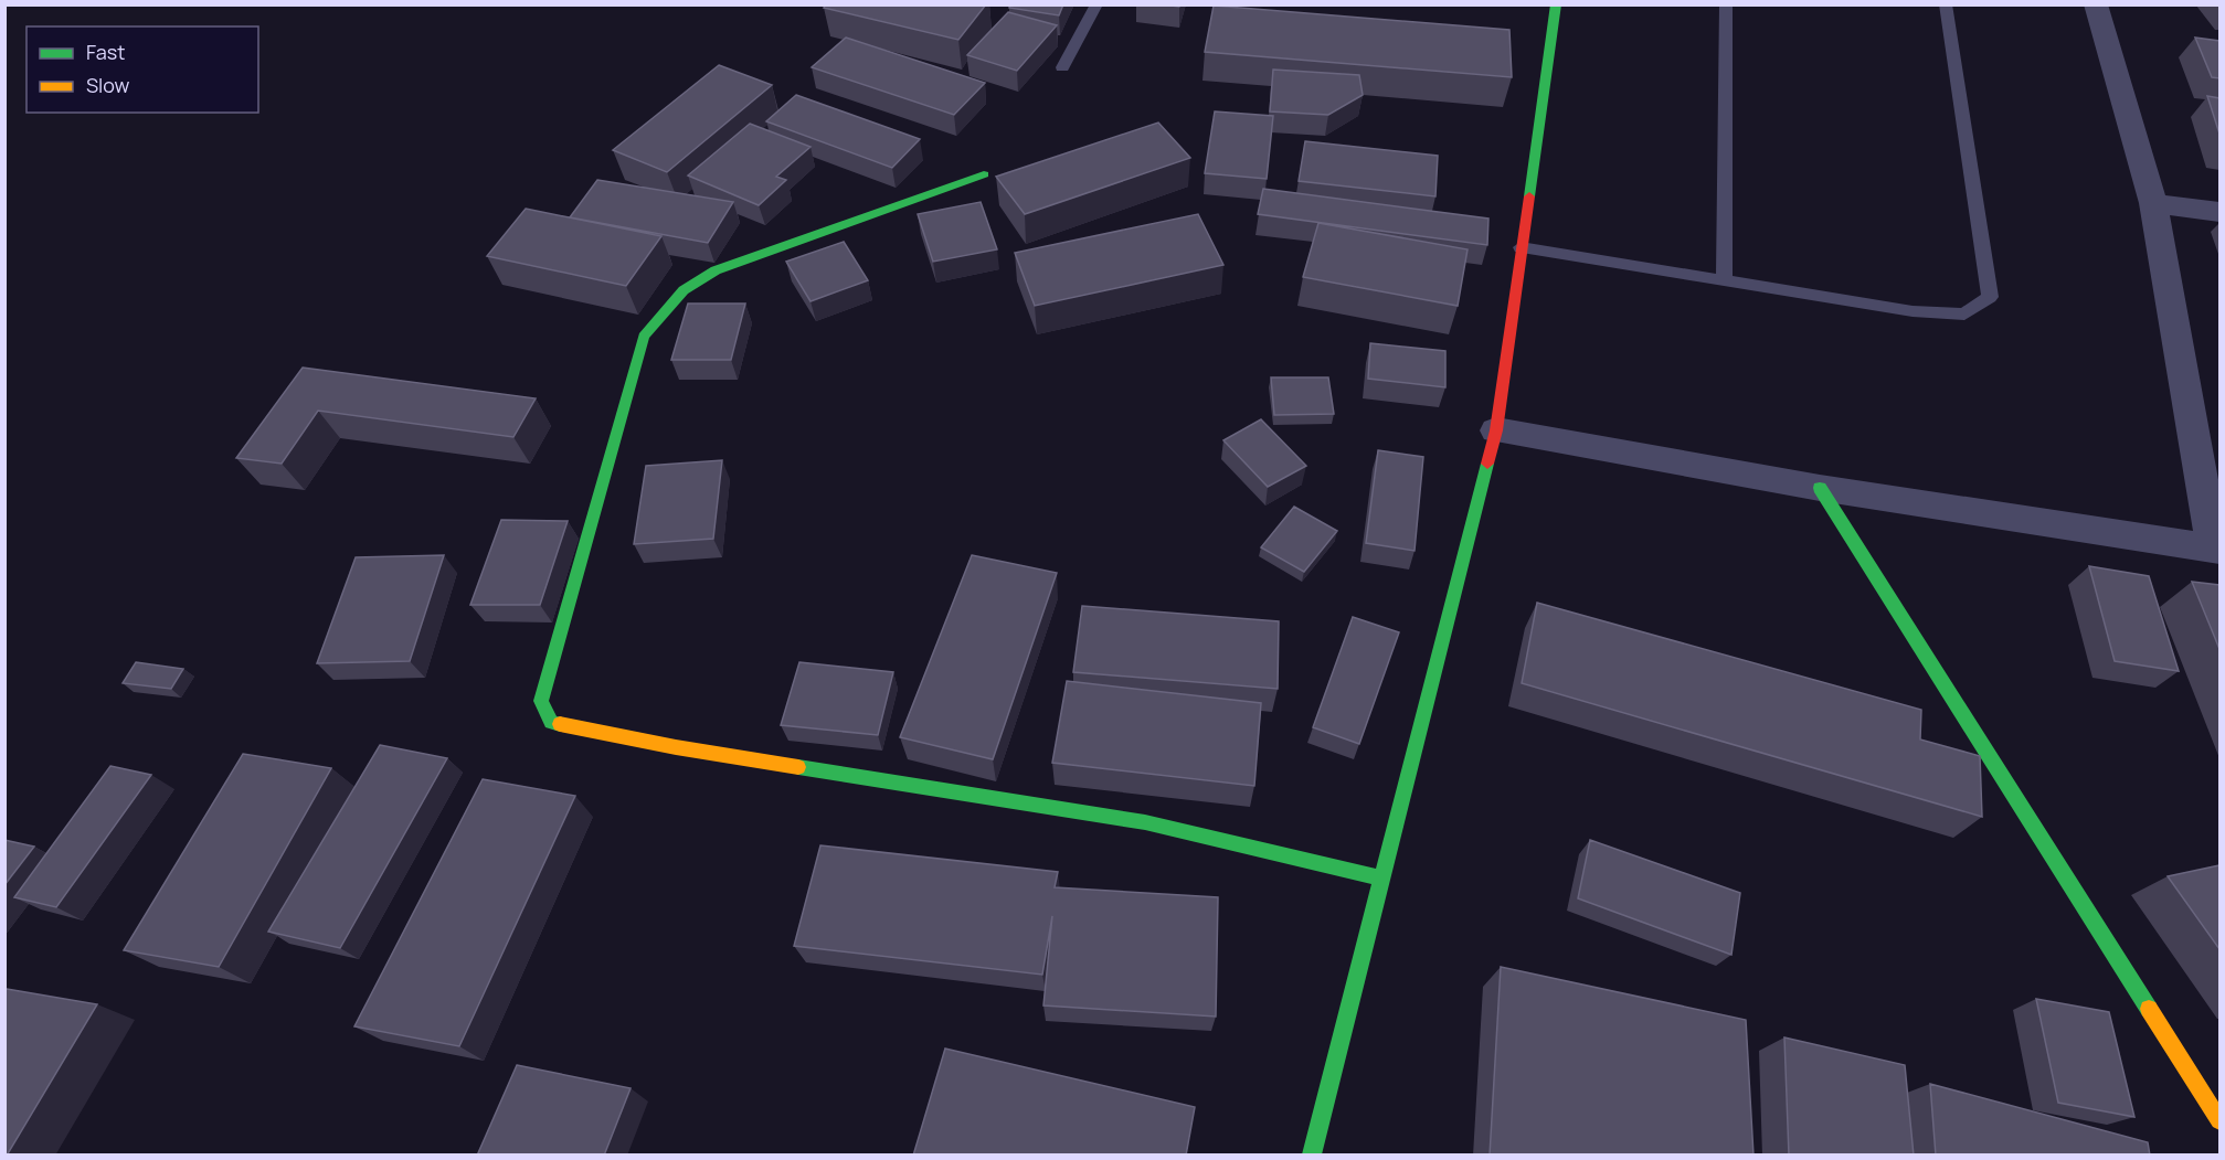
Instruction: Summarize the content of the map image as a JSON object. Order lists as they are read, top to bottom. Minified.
{"legend":["Fast","Slow"]}
